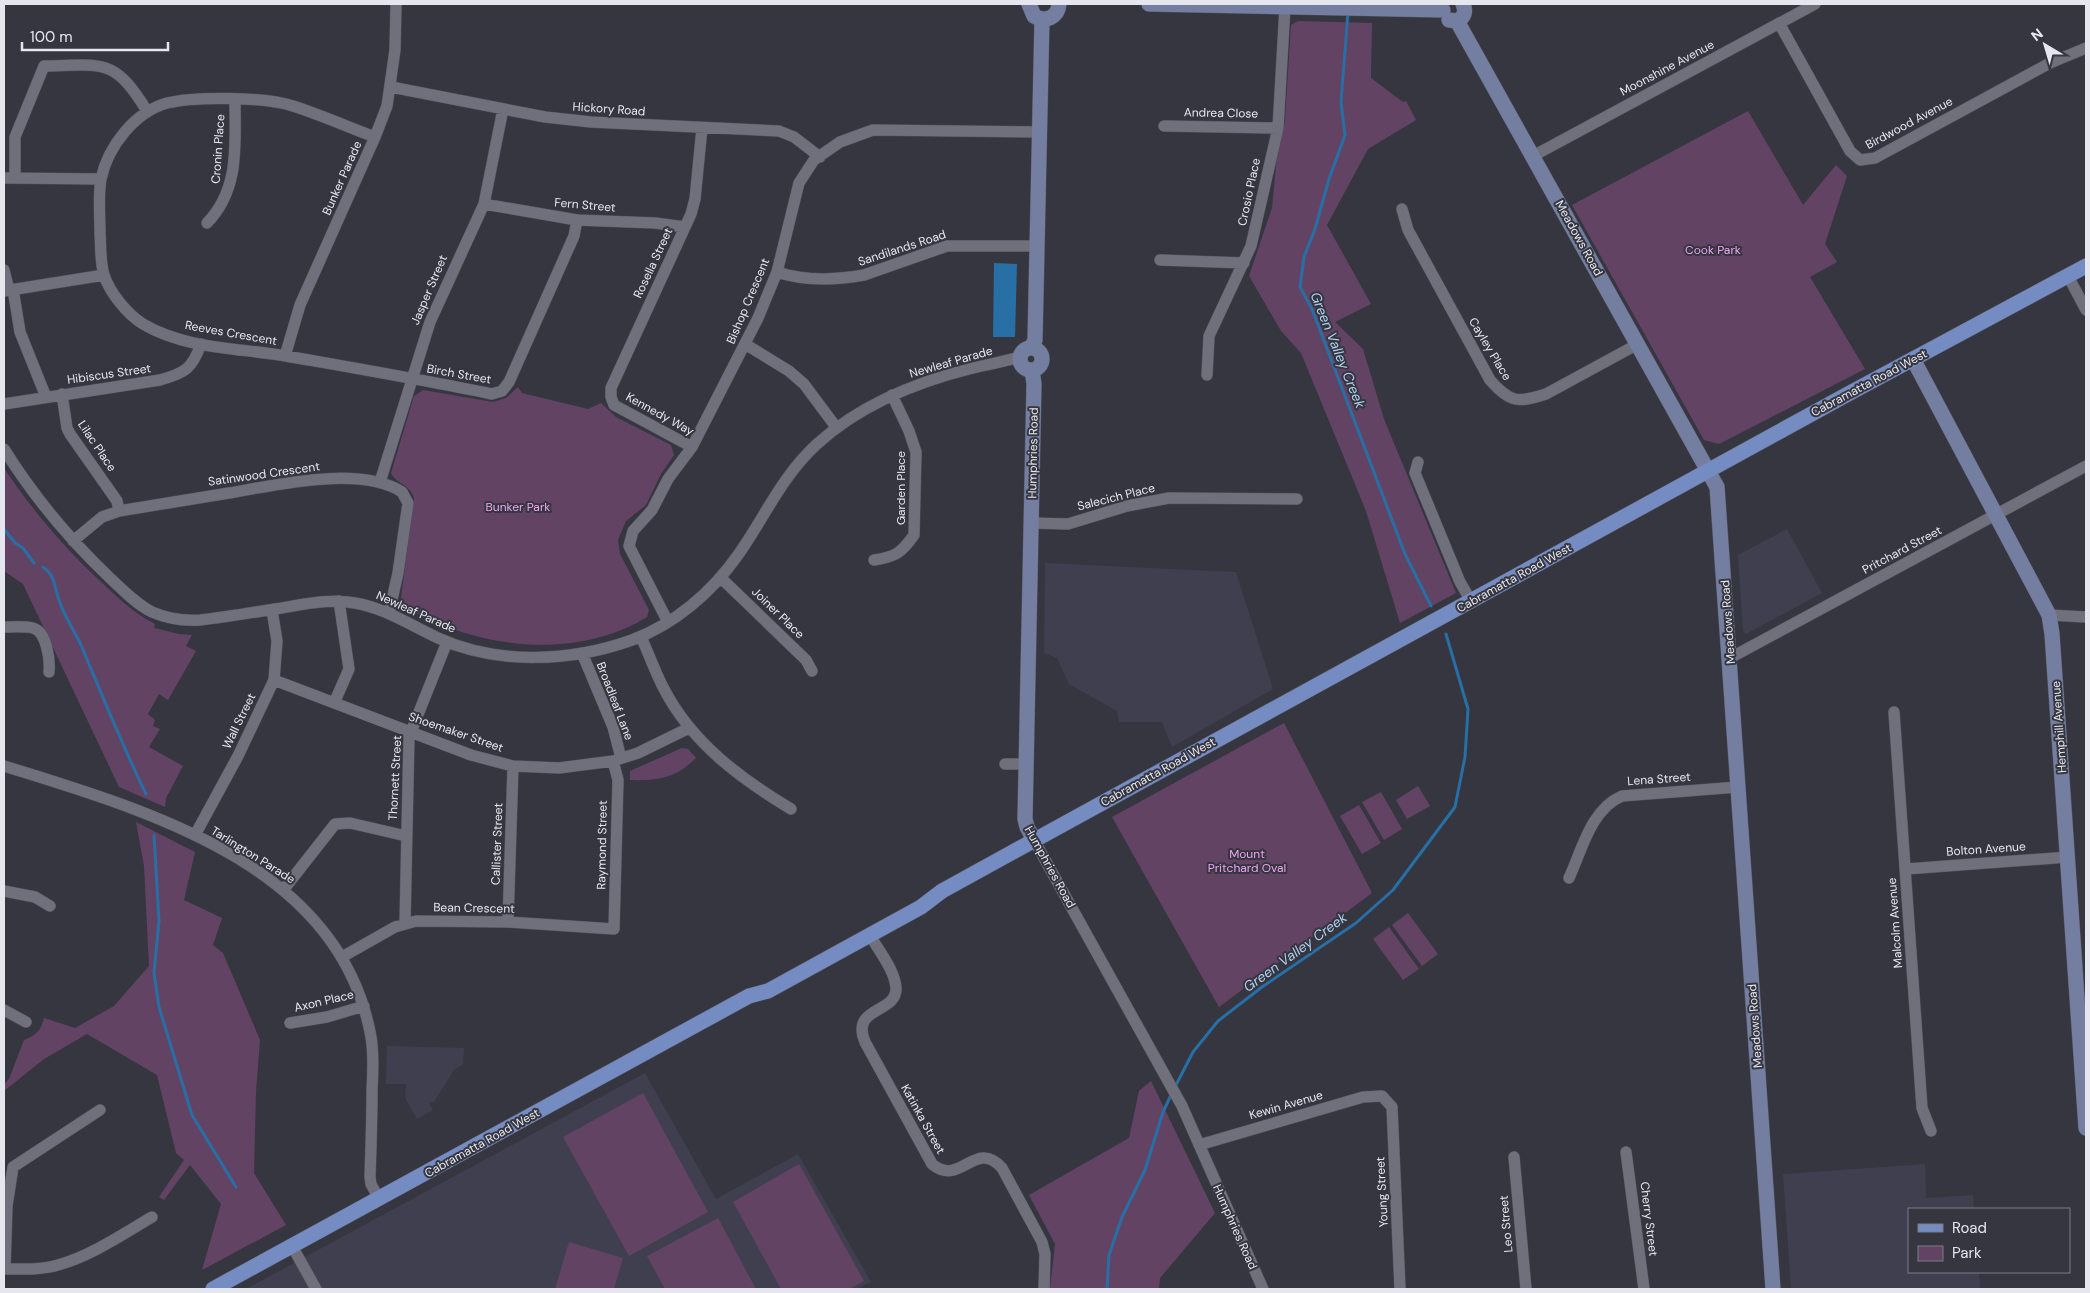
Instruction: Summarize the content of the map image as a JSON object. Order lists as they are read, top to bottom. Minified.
{"streets":{"main road":["Meadows Road","Cabramatta Road West","Humphries Road","Hemphill Avenue"],"street":["Moonshine Avenue","Hickory Road","Andrea Close","Birdwood Avenue","Cronin Place","Bunker Parade","Crosio Place","Fern Street","Sandilands Road","Rosella Street","Jasper Street","Bishop Crescent","Reeves Crescent","Cayley Place","Newleaf Parade","Hibiscus Street","Birch Street","Kennedy Way","Lilac Place","Satinwood Crescent","Garden Place","Salecich Place","Pritchard Street","Joiner Place","Broadleaf Lane","Wall Street","Shoemaker Street","Thornett Street","Lena Street","Callister Street","Raymond Street","Bolton Avenue","Tarlington Parade","Bean Crescent","Malcolm Avenue","Axon Place","Kewin Avenue","Katinka Street","Young Street","Cherry Street","Leo Street"]},"crossings":[["Moonshine Avenue","Birdwood Avenue"],["Moonshine Avenue","Meadows Road"],["Hickory Road","Bunker Parade"],["Hickory Road","Rosella Street"],["Hickory Road","Jasper Street"],["Hickory Road","Bishop Crescent"],["Andrea Close","Crosio Place"],["Cronin Place","Reeves Crescent"],["Bunker Parade","Reeves Crescent"],["Bunker Parade","Birch Street"],["Fern Street","Rosella Street"],["Fern Street","Jasper Street"],["Fern Street","Birch Street"],["Meadows Road","Cayley Place"],["Meadows Road","Cabramatta Road West"],["Meadows Road","Pritchard Street"],["Meadows Road","Lena Street"],["Sandilands Road","Bishop Crescent"],["Rosella Street","Kennedy Way"],["Jasper Street","Birch Street"],["Jasper Street","Satinwood Crescent"],["Bishop Crescent","Newleaf Parade"],["Bishop Crescent","Kennedy Way"],["Reeves Crescent","Hibiscus Street"],["Reeves Crescent","Birch Street"],["Newleaf Parade","Humphries Road"],["Newleaf Parade","Satinwood Crescent"],["Newleaf Parade","Garden Place"],["Newleaf Parade","Joiner Place"],["Newleaf Parade","Broadleaf Lane"],["Newleaf Parade","Wall Street"],["Newleaf Parade","Thornett Street"],["Hibiscus Street","Lilac Place"],["Cabramatta Road West","Humphries Road"],["Cabramatta Road West","Hemphill Avenue"],["Cabramatta Road West","Tarlington Parade"],["Cabramatta Road West","Katinka Street"],["Lilac Place","Satinwood Crescent"],["Humphries Road","Salecich Place"],["Humphries Road","Kewin Avenue"],["Pritchard Street","Hemphill Avenue"],["Broadleaf Lane","Shoemaker Street"],["Broadleaf Lane","Raymond Street"],["Wall Street","Shoemaker Street"],["Wall Street","Tarlington Parade"],["Hemphill Avenue","Bolton Avenue"],["Shoemaker Street","Thornett Street"],["Shoemaker Street","Callister Street"],["Shoemaker Street","Raymond Street"],["Thornett Street","Bean Crescent"],["Callister Street","Bean Crescent"],["Raymond Street","Bean Crescent"],["Bolton Avenue","Malcolm Avenue"],["Tarlington Parade","Bean Crescent"],["Tarlington Parade","Axon Place"],["Kewin Avenue","Young Street"]],"water":["Green Valley Creek"],"parks":["Cook Park","Bunker Park","Mount Pritchard Oval"],"legend":["Road","Park"],"scale_bar":"100 m","north":"top left"}
